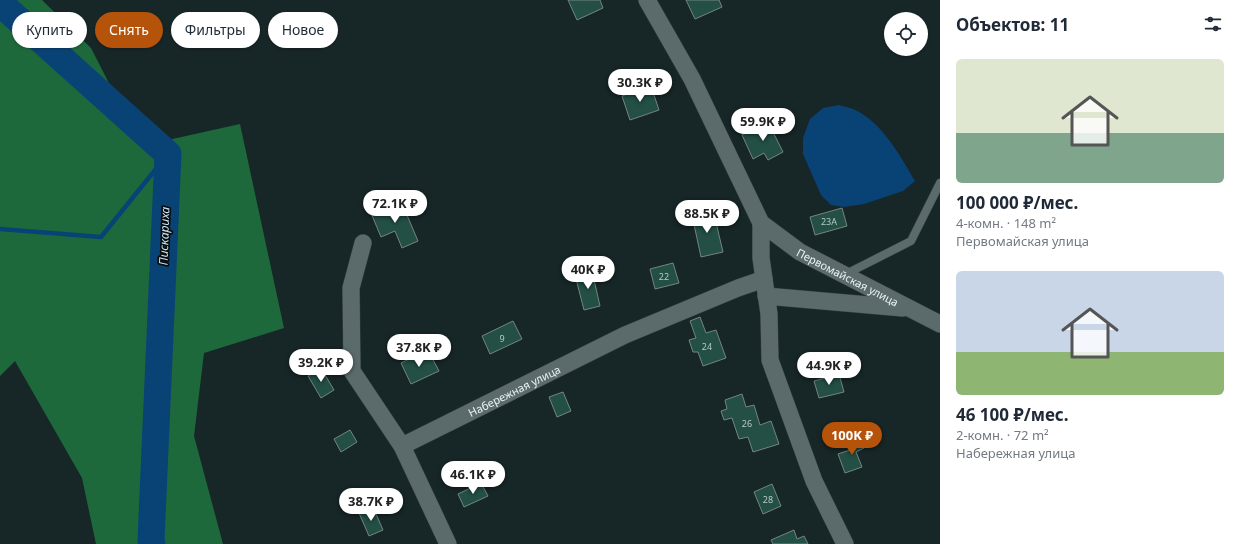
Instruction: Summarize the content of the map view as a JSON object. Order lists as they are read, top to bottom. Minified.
{"streets":{"street":["Первомайская улица","Набережная улица"]},"crossings":[["Первомайская улица","Набережная улица"]],"water":["Пискариха"],"house_numbers":["23А","22","9","24","26","28"],"page":{"heading":"Объектов: 11","chip":["Купить","Снять","Фильтры","Новое"],"list":[{"name":"100 000 ₽/мес.","note":"4-комн. · 148 m² · Первомайская улица"},{"name":"46 100 ₽/мес.","note":"2-комн. · 72 m² · Набережная улица"}],"price":["30.3K ₽","59.9K ₽","72.1K ₽","88.5K ₽","40K ₽","37.8K ₽","39.2K ₽","44.9K ₽","100K ₽","46.1K ₽","38.7K ₽"]}}
